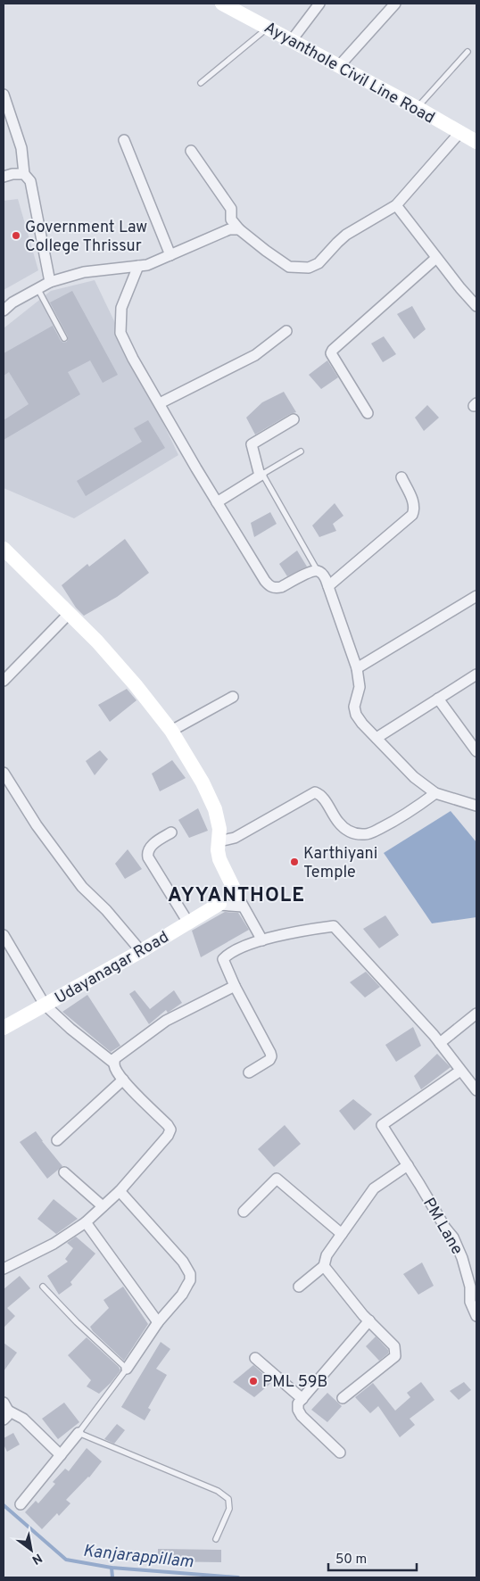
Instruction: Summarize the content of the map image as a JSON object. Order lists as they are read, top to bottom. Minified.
{"streets":{"main road":["Ayyanthole Civil Line Road","Udayanagar Road"],"street":["PM Lane"]},"districts":["AYYANTHOLE"],"water":["Kanjarappillam"],"places":["Government Law College Thrissur","Karthiyani Temple","PML 59B"],"scale_bar":"50 m","north":"bottom right"}
